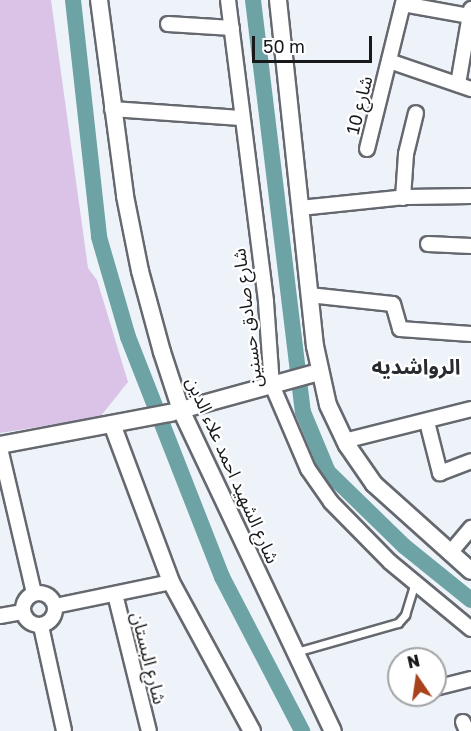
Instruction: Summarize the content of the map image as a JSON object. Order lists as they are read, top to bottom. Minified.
{"streets":{"street":["شارع 10","شارع صادق حسنين","شارع الشهيد احمد علاء الدين","شارع البستان"]},"districts":["الرواشديه"],"scale_bar":"50 m","north":"top"}
